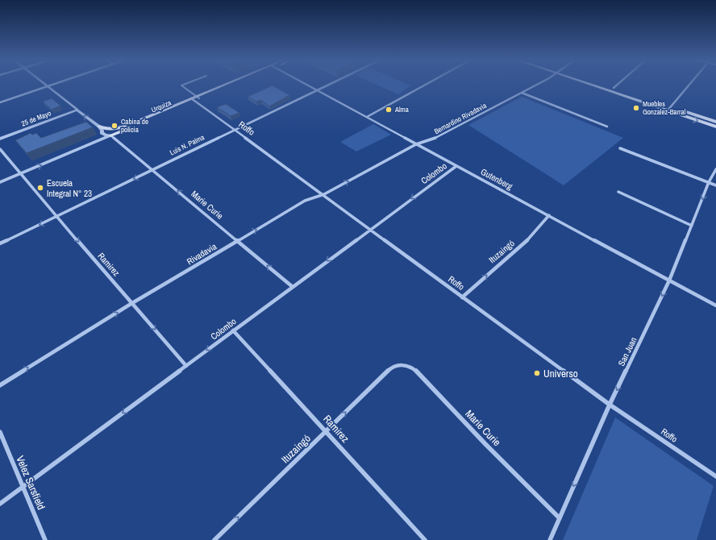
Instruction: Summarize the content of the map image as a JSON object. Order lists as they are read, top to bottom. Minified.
{"streets":{"main road":["Urquiza"],"street":["25 de Mayo","Bernardino Rivadavia","Roffo","Luis N. Palma","Colombo","Gutenberg","Marie Curie","Ituzaingó","Rivadavia","Ramirez","San Juan","Velez Sarsfield"]},"crossings":[["Urquiza","Roffo"],["Urquiza","Marie Curie"],["Urquiza","Ramirez"],["Bernardino Rivadavia","Gutenberg"],["Bernardino Rivadavia","Rivadavia"],["Roffo","Luis N. Palma"],["Roffo","Colombo"],["Roffo","Ituzaingó"],["Roffo","Rivadavia"],["Roffo","San Juan"],["Luis N. Palma","Gutenberg"],["Luis N. Palma","Marie Curie"],["Luis N. Palma","Ramirez"],["Colombo","Gutenberg"],["Colombo","Marie Curie"],["Colombo","Ramirez"],["Colombo","Velez Sarsfield"],["Gutenberg","Ituzaingó"],["Gutenberg","Rivadavia"],["Gutenberg","San Juan"],["Marie Curie","Ituzaingó"],["Marie Curie","Rivadavia"],["Marie Curie","San Juan"],["Ituzaingó","Ramirez"],["Rivadavia","Ramirez"]],"one_way":["Luis N. Palma","Colombo","Marie Curie","Ituzaingó","Rivadavia","San Juan"],"places":["Muebles Gonzalez-Barral","Alma","Cabina de policia","Escuela Integral N° 23","Universo"]}
